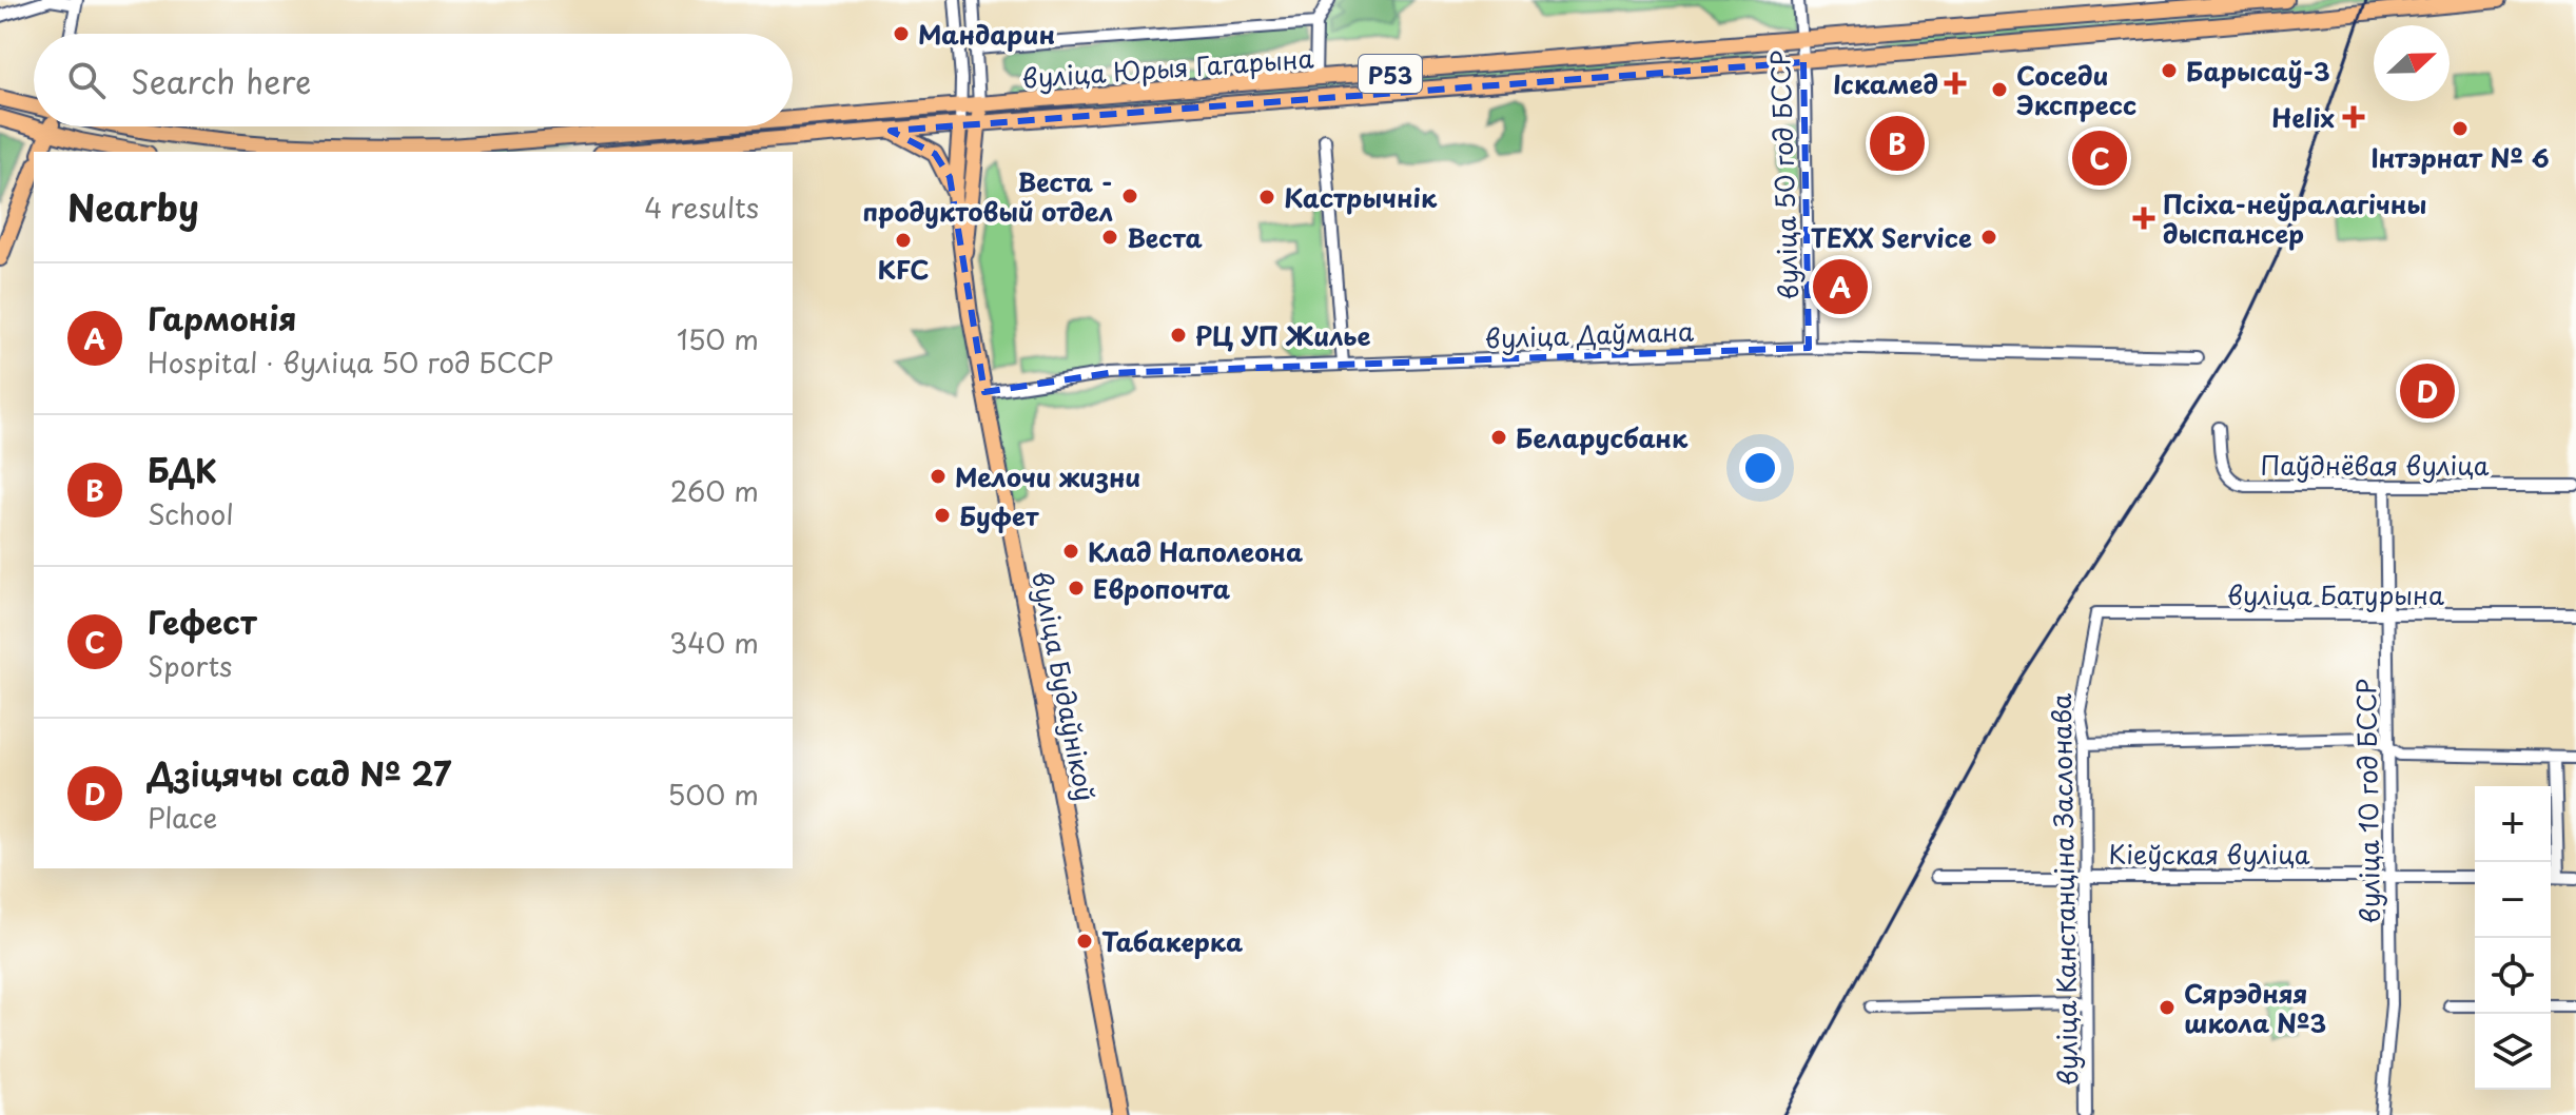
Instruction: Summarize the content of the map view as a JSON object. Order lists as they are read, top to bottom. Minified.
{"streets":{"main road":["вуліца Юрыя Гагарына","Р53","вуліца Будаўнікоў"],"street":["вуліца 50 год БССР","вуліца Даўмана","Паўднёвая вуліца","вуліца Батурына","вуліца 10 год БССР","Кіеўская вуліца","вуліца Канстанціна Заслонава"]},"crossings":[["вуліца Юрыя Гагарына","вуліца 50 год БССР"],["вуліца Юрыя Гагарына","вуліца Будаўнікоў"],["вуліца 50 год БССР","вуліца Даўмана"],["вуліца Даўмана","вуліца Будаўнікоў"],["Паўднёвая вуліца","вуліца 10 год БССР"],["вуліца Батурына","вуліца 10 год БССР"],["вуліца Батурына","вуліца Канстанціна Заслонава"],["вуліца 10 год БССР","Кіеўская вуліца"],["Кіеўская вуліца","вуліца Канстанціна Заслонава"]],"places":{"other":["Мандарин","Барысаў-3","Соседи Экспресс","Інтэрнат № 6","Веста - продуктовый отдел","Кастрычнік","Веста","TEXX Service","KFC","РЦ УП Жилье","Беларусбанк","Мелочи жизни","Буфет","Клад Наполеона","Европочта","Табакерка","Сярэдняя школа №3"],"health":["Іскамед","Helix","Псіха-неўралагічны дыспансер"]},"north":"right","page":{"search":"Search here","pins":["B","C","A","D"],"heading":["Nearby","4 results"],"list":[{"mark":"A","name":"Гармонія","note":"Hospital · вуліца 50 год БССР","value":"150 m"},{"mark":"B","name":"БДК","note":"School","value":"260 m"},{"mark":"C","name":"Гефест","note":"Sports","value":"340 m"},{"mark":"D","name":"Дзіцячы сад № 27","note":"Place","value":"500 m"}],"map_buttons":["+","−"]}}
